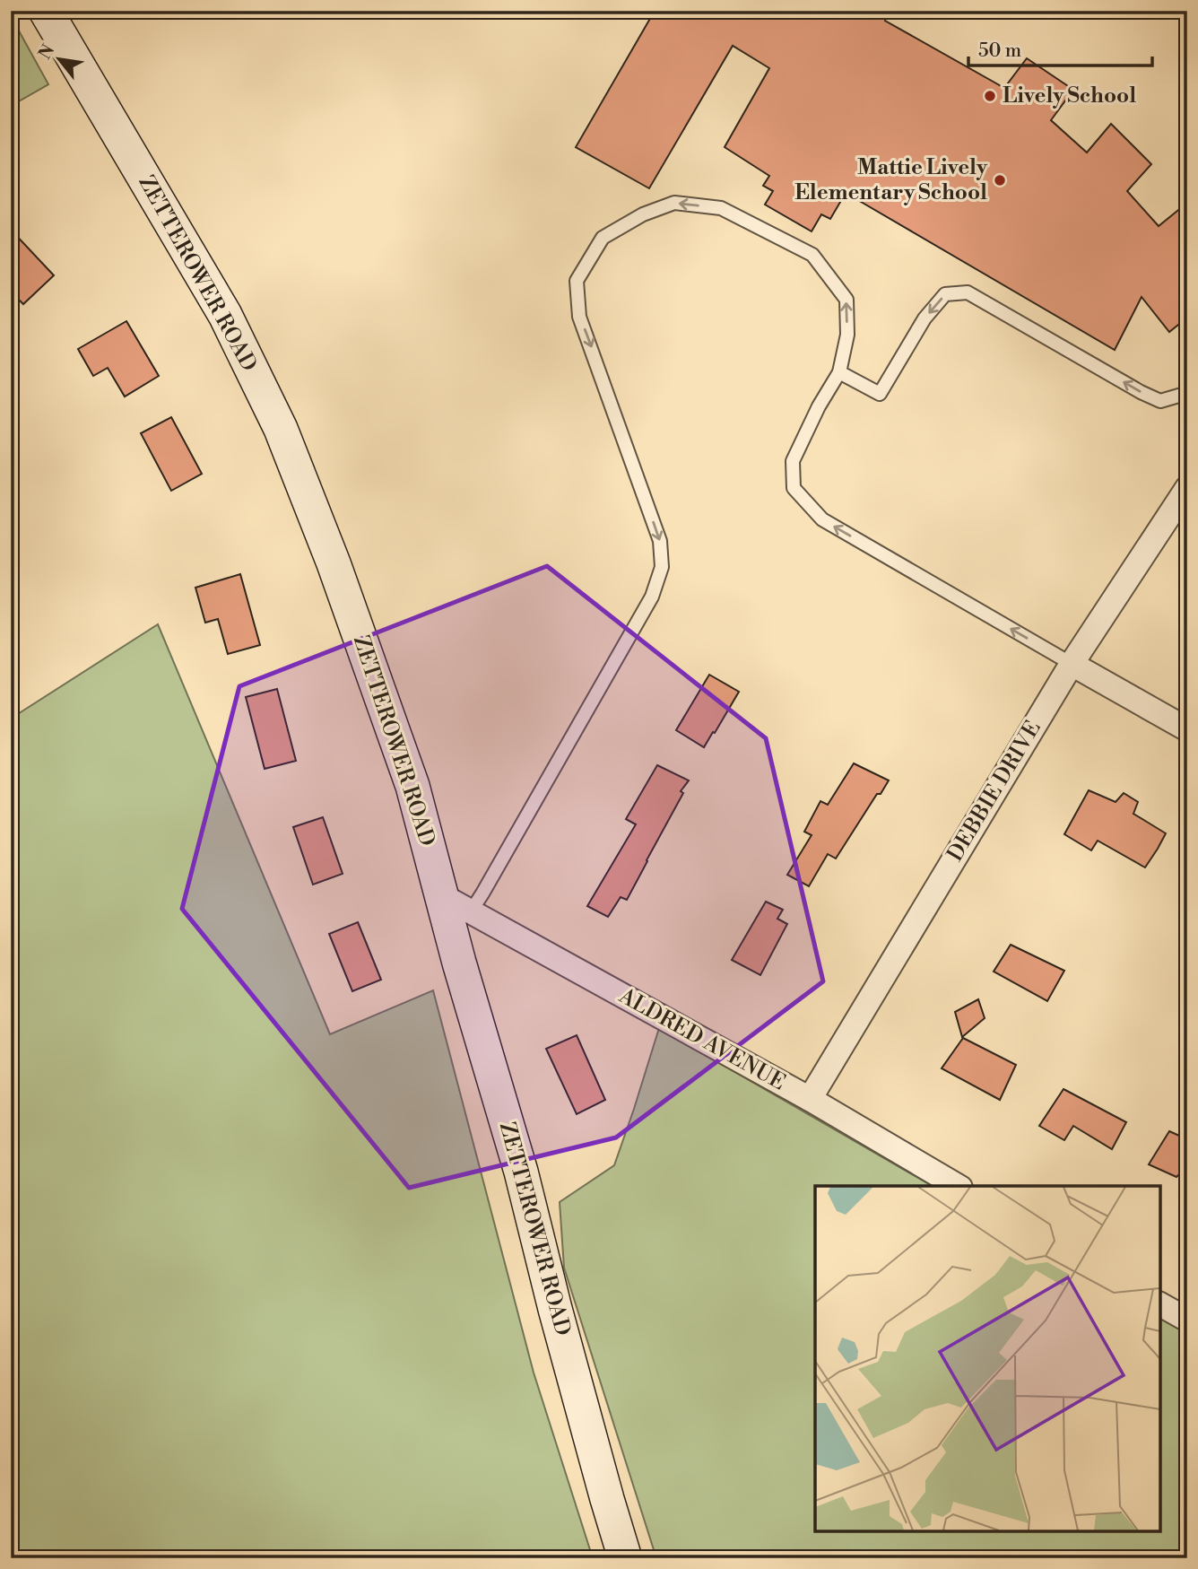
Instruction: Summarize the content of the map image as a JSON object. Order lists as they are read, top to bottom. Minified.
{"streets":{"street":["ZETTEROWER ROAD","DEBBIE DRIVE","ALDRED AVENUE"]},"crossings":[["ZETTEROWER ROAD","ALDRED AVENUE"],["DEBBIE DRIVE","ALDRED AVENUE"]],"places":["Lively School","Mattie Lively Elementary School"],"scale_bar":"50 m","north":"top left"}
